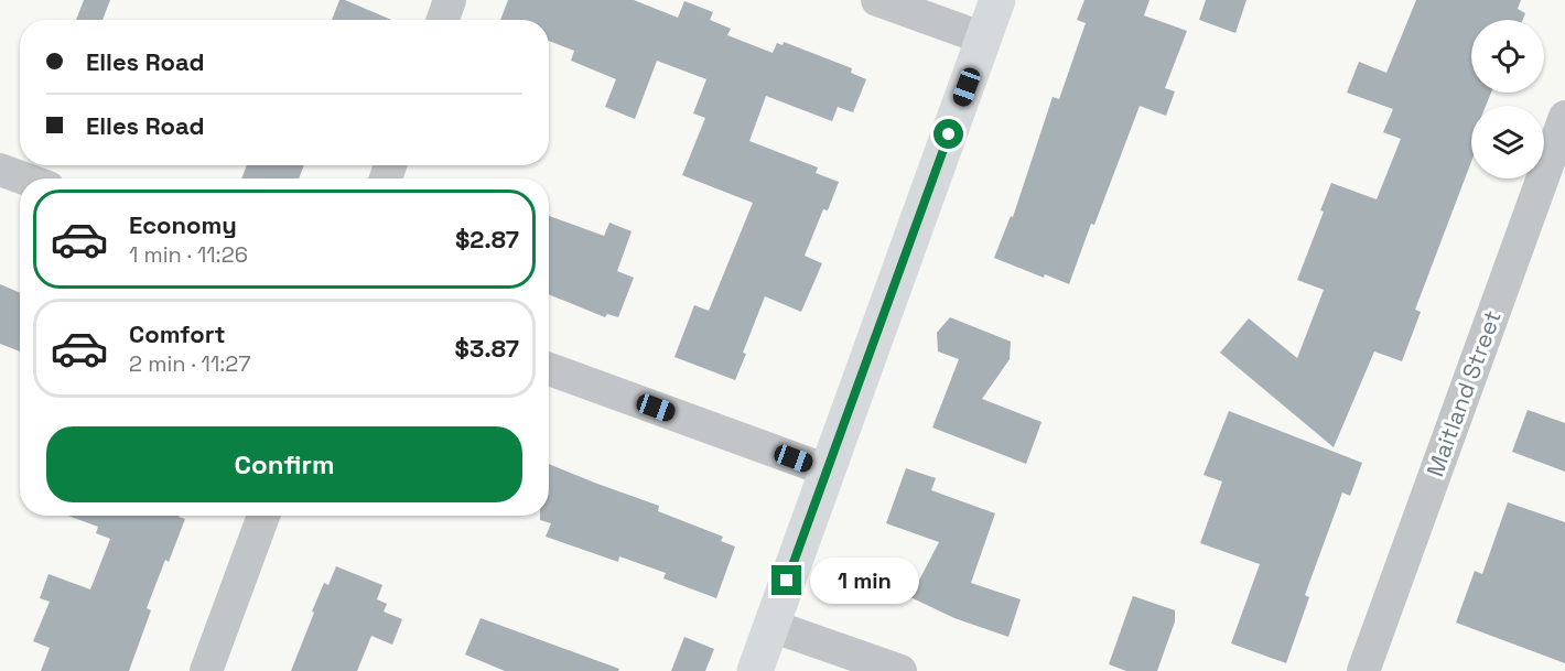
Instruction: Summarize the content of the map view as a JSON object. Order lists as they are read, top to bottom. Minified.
{"streets":{"street":["Maitland Street"]},"page":{"banner":["Elles Road","Elles Road"],"list":[{"name":"Economy","note":"1 min · 11:26","value":"$2.87"},{"name":"Comfort","note":"2 min · 11:27","value":"$3.87"}],"buttons":"Confirm","bubble":"1 min"}}
